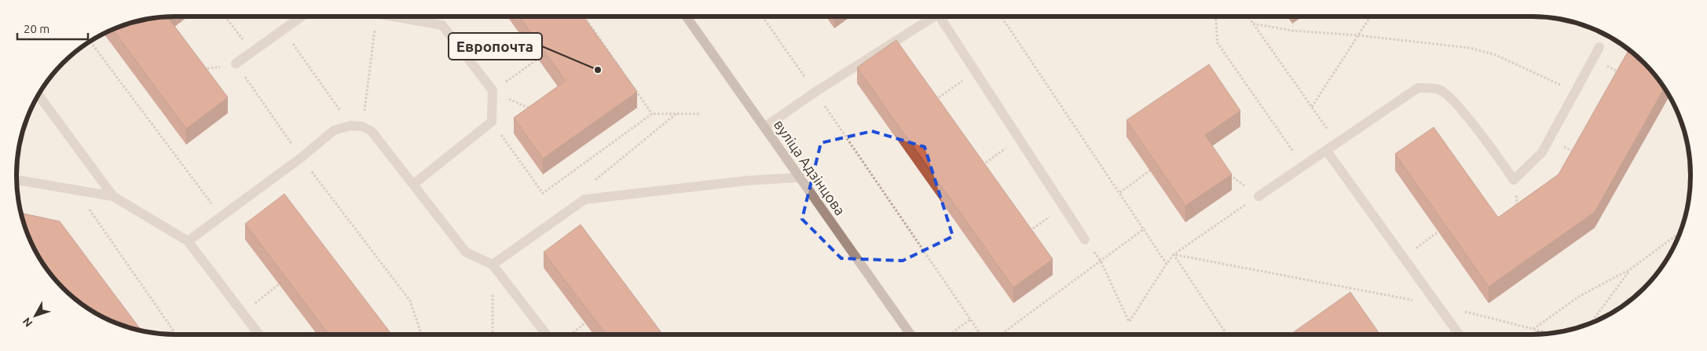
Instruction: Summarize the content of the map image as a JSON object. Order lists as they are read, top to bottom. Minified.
{"streets":{"main road":["вуліца Адзінцова"]},"places":["Европочта"],"scale_bar":"20 m","north":"bottom left"}
